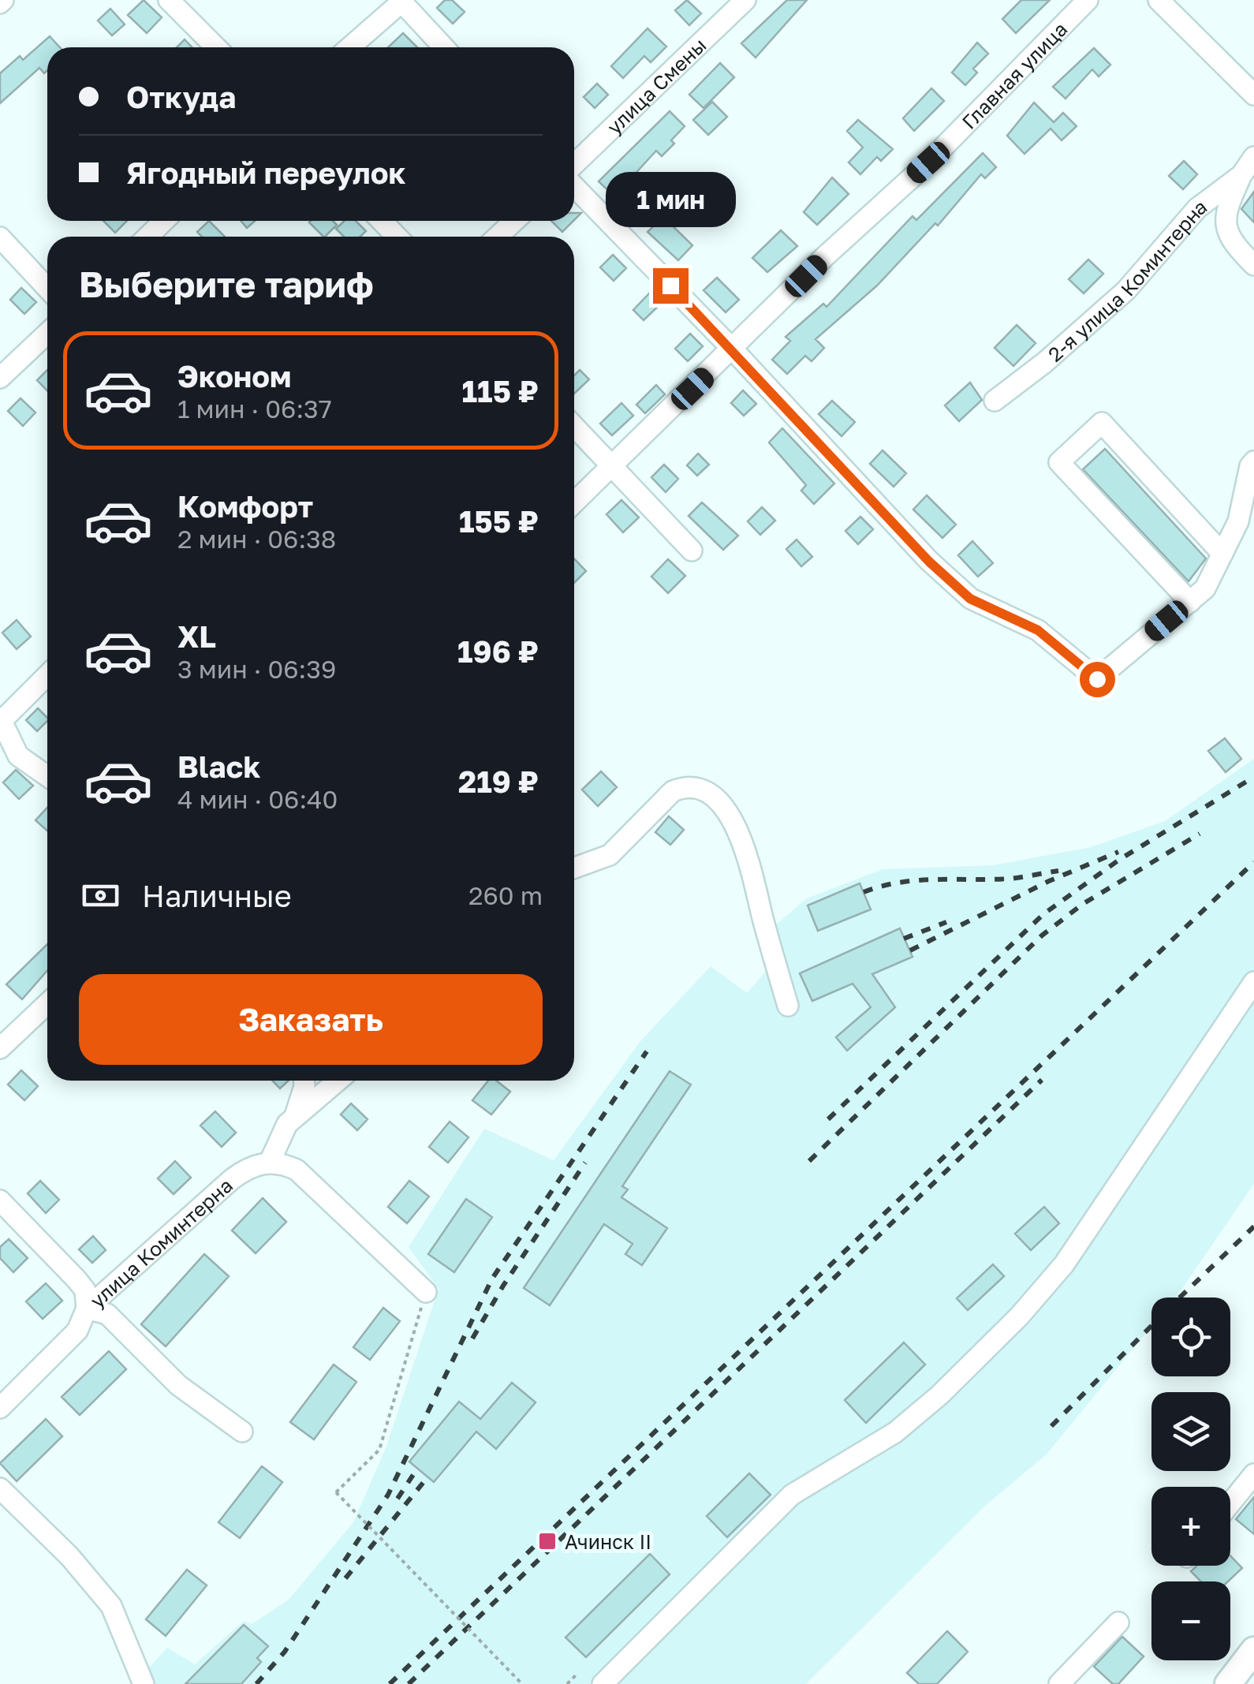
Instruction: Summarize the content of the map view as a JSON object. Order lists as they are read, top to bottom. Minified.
{"streets":{"street":["Главная улица","улица Смены","2-я улица Коминтерна","улица Коминтерна"]},"places":{"transit":["Ачинск II"]},"page":{"banner":["Откуда","Ягодный переулок"],"bubble":"1 мин","heading":"Выберите тариф","list":[{"name":"Эконом","note":"1 мин · 06:37","value":"115 ₽"},{"name":"Комфорт","note":"2 мин · 06:38","value":"155 ₽"},{"name":"XL","note":"3 мин · 06:39","value":"196 ₽"},{"name":"Black","note":"4 мин · 06:40","value":"219 ₽"}],"pay":["Наличные","260 m"],"buttons":"Заказать","map_buttons":["+","−"]}}
